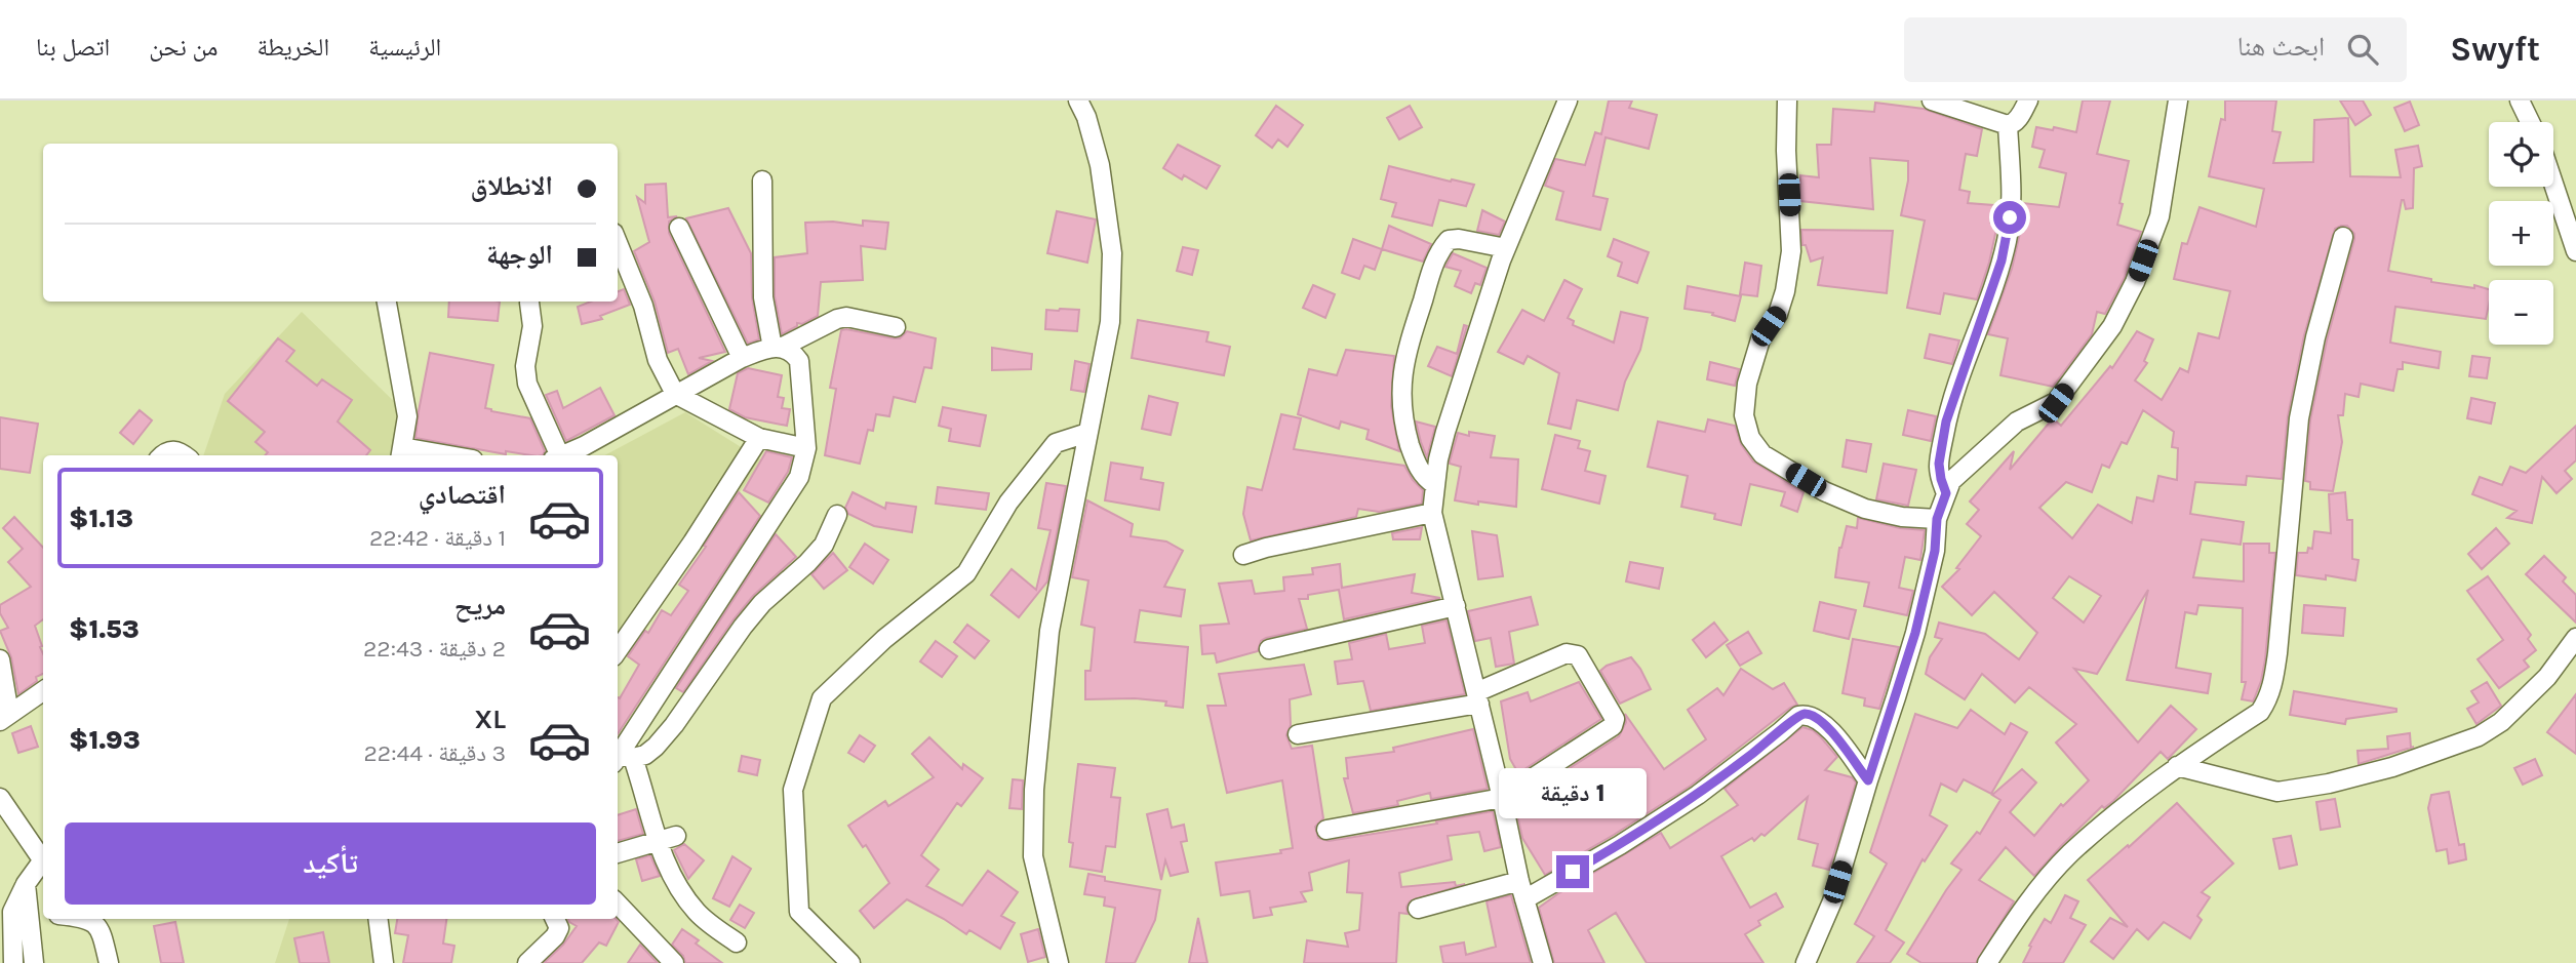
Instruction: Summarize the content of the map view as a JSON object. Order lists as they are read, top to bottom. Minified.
{"page":{"header":"Swyft","search":"ابحث هنا","nav":["الرئيسية","الخريطة","من نحن","اتصل بنا"],"map_buttons":["+","−"],"banner":["الانطلاق","الوجهة"],"list":[{"name":"اقتصادي","note":"1 دقيقة · 22:42","value":"$1.13"},{"name":"مريح","note":"2 دقيقة · 22:43","value":"$1.53"},{"name":"XL","note":"3 دقيقة · 22:44","value":"$1.93"}],"bubble":"1 دقيقة","buttons":"تأكيد"}}
